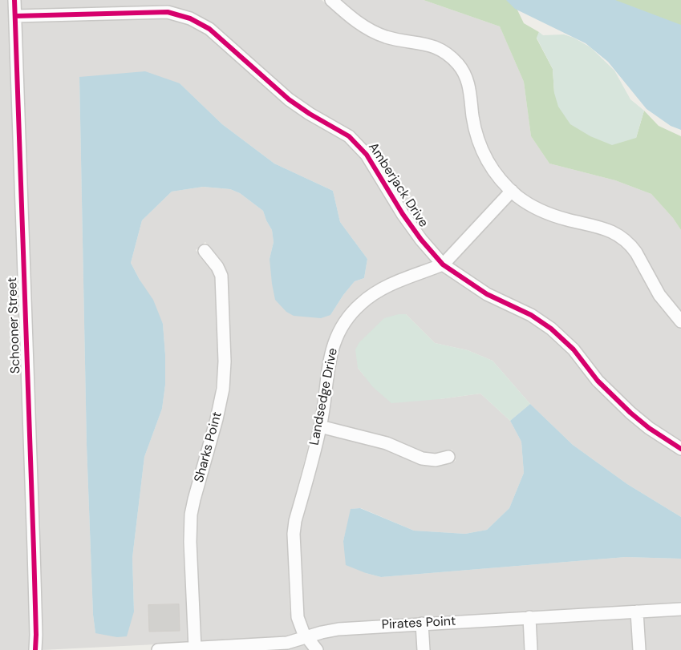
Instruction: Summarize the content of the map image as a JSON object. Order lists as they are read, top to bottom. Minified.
{"streets":{"street":["Amberjack Drive","Schooner Street","Landsedge Drive","Sharks Point","Pirates Point"]},"crossings":[["Amberjack Drive","Schooner Street"],["Amberjack Drive","Landsedge Drive"],["Landsedge Drive","Pirates Point"],["Sharks Point","Pirates Point"]]}
